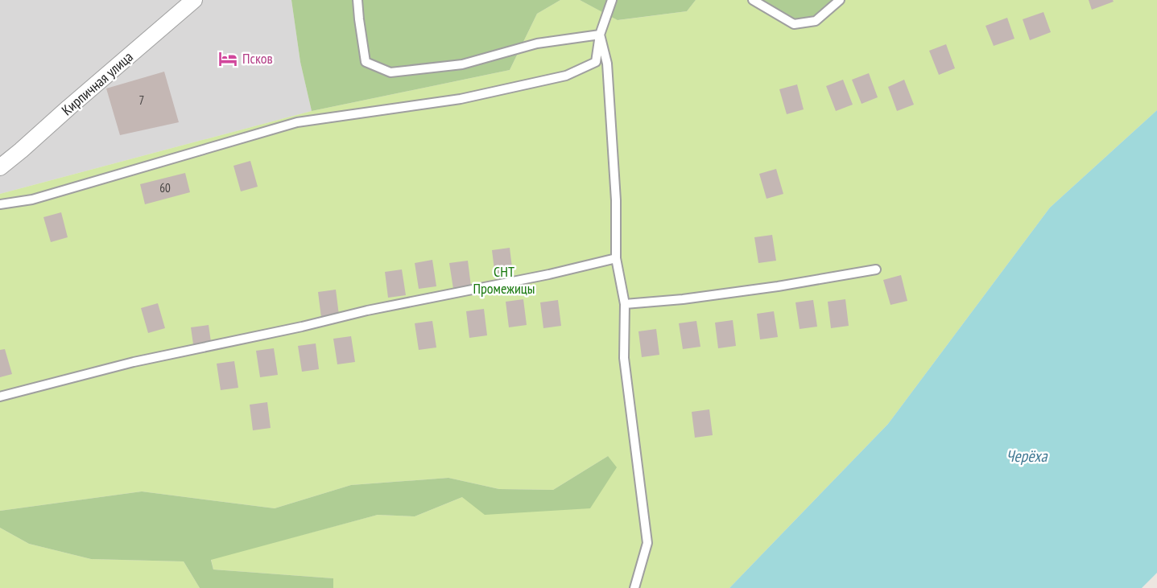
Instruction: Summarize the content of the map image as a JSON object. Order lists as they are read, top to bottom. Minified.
{"streets":{"street":["Кирпичная улица"]},"water":["Черёха"],"parks":["СНТ Промежицы"],"places":{"hotel":["Псков"]},"house_numbers":["7","60"]}
